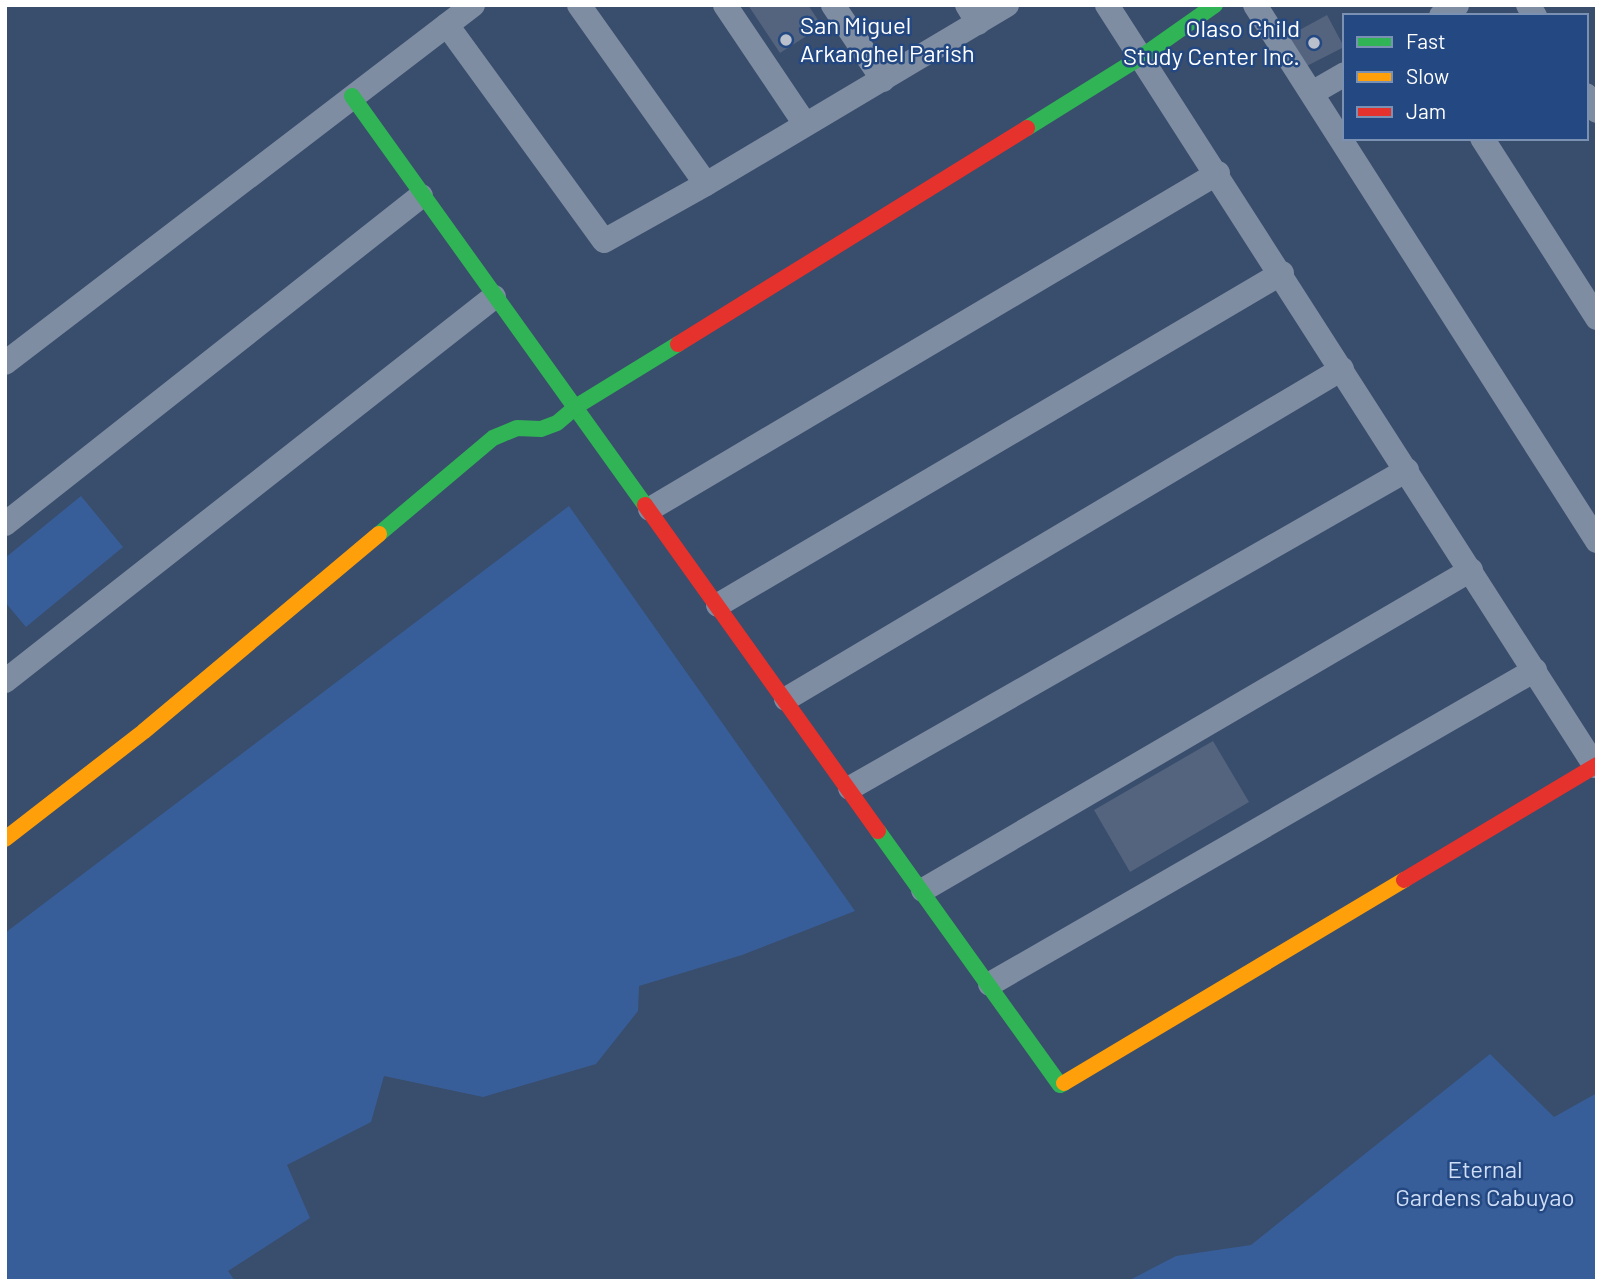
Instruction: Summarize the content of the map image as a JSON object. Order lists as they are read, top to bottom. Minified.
{"parks":["Eternal Gardens Cabuyao"],"places":["San Miguel Arkanghel Parish","Olaso Child Study Center Inc."],"legend":["Fast","Slow","Jam"]}
